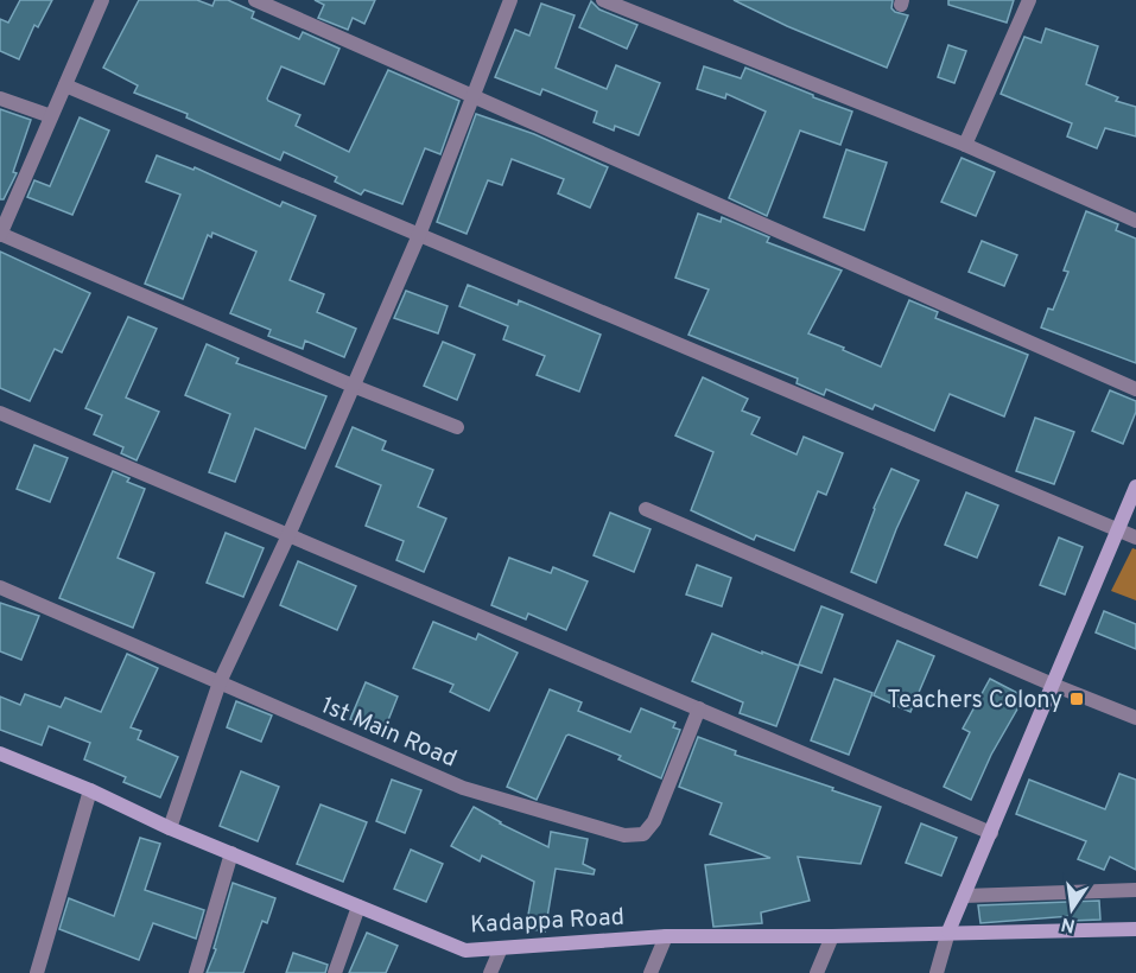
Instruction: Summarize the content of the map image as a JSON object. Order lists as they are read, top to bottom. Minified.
{"streets":{"main road":["Kadappa Road"],"street":["1st Main Road"]},"places":{"transit":["Teachers Colony"]},"north":"bottom"}
